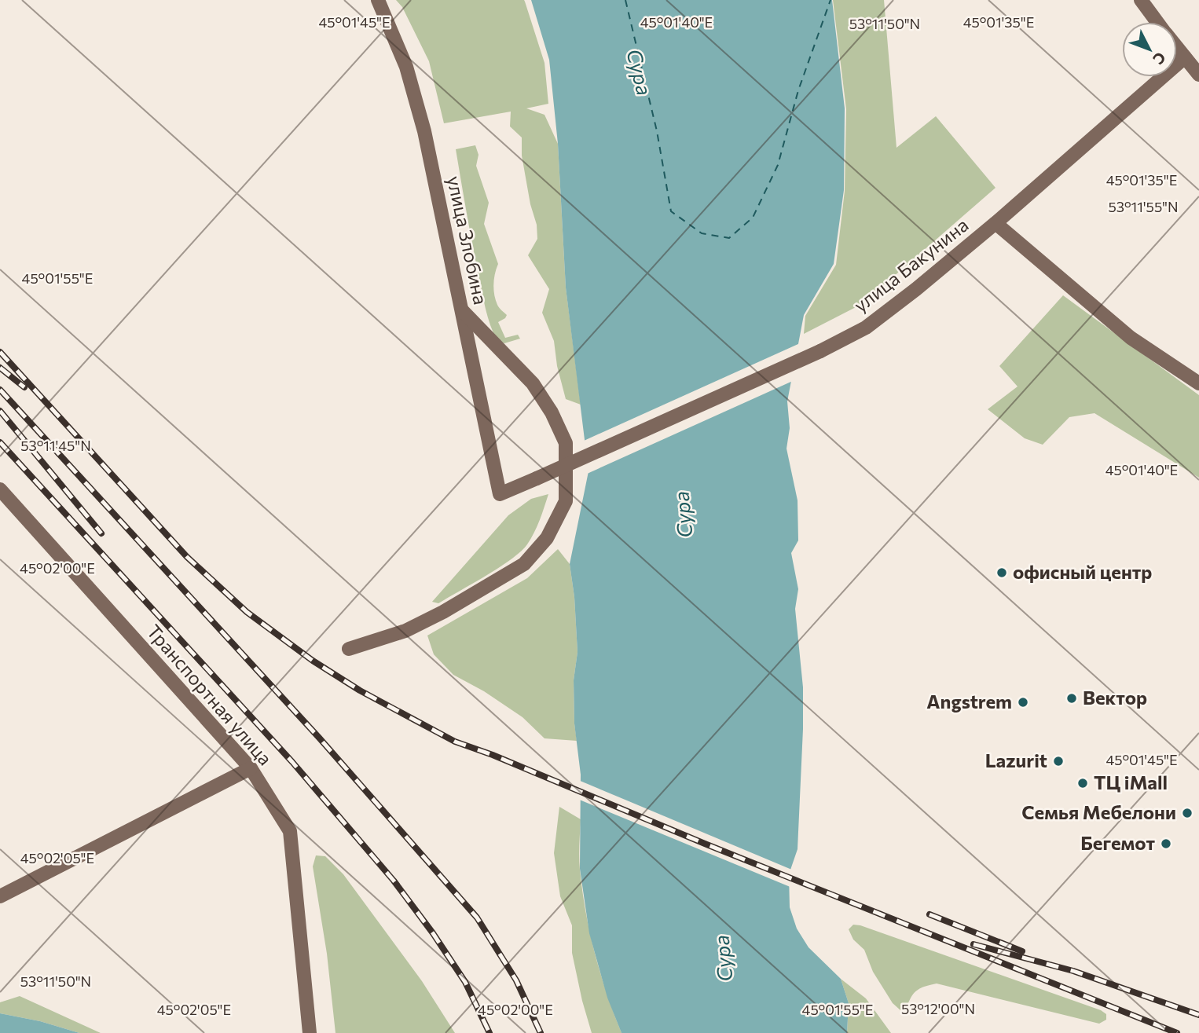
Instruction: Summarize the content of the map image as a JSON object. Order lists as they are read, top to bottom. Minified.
{"streets":{"main road":["улица Злобина","улица Бакунина","Транспортная улица"]},"crossings":[["улица Злобина","улица Бакунина"]],"water":["Сура"],"places":["офисный центр","Вектор","Angstrem","Lazurit","ТЦ iMall","Семья Мебелони","Бегемот"],"north":"bottom right","coordinates":["45°01'35\"E","45°01'45\"E","45°01'40\"E","53°11'50\"N","53°11'55\"N","45°01'55\"E","53°11'45\"N","45°02'00\"E","45°02'05\"E","53°12'00\"N"]}
